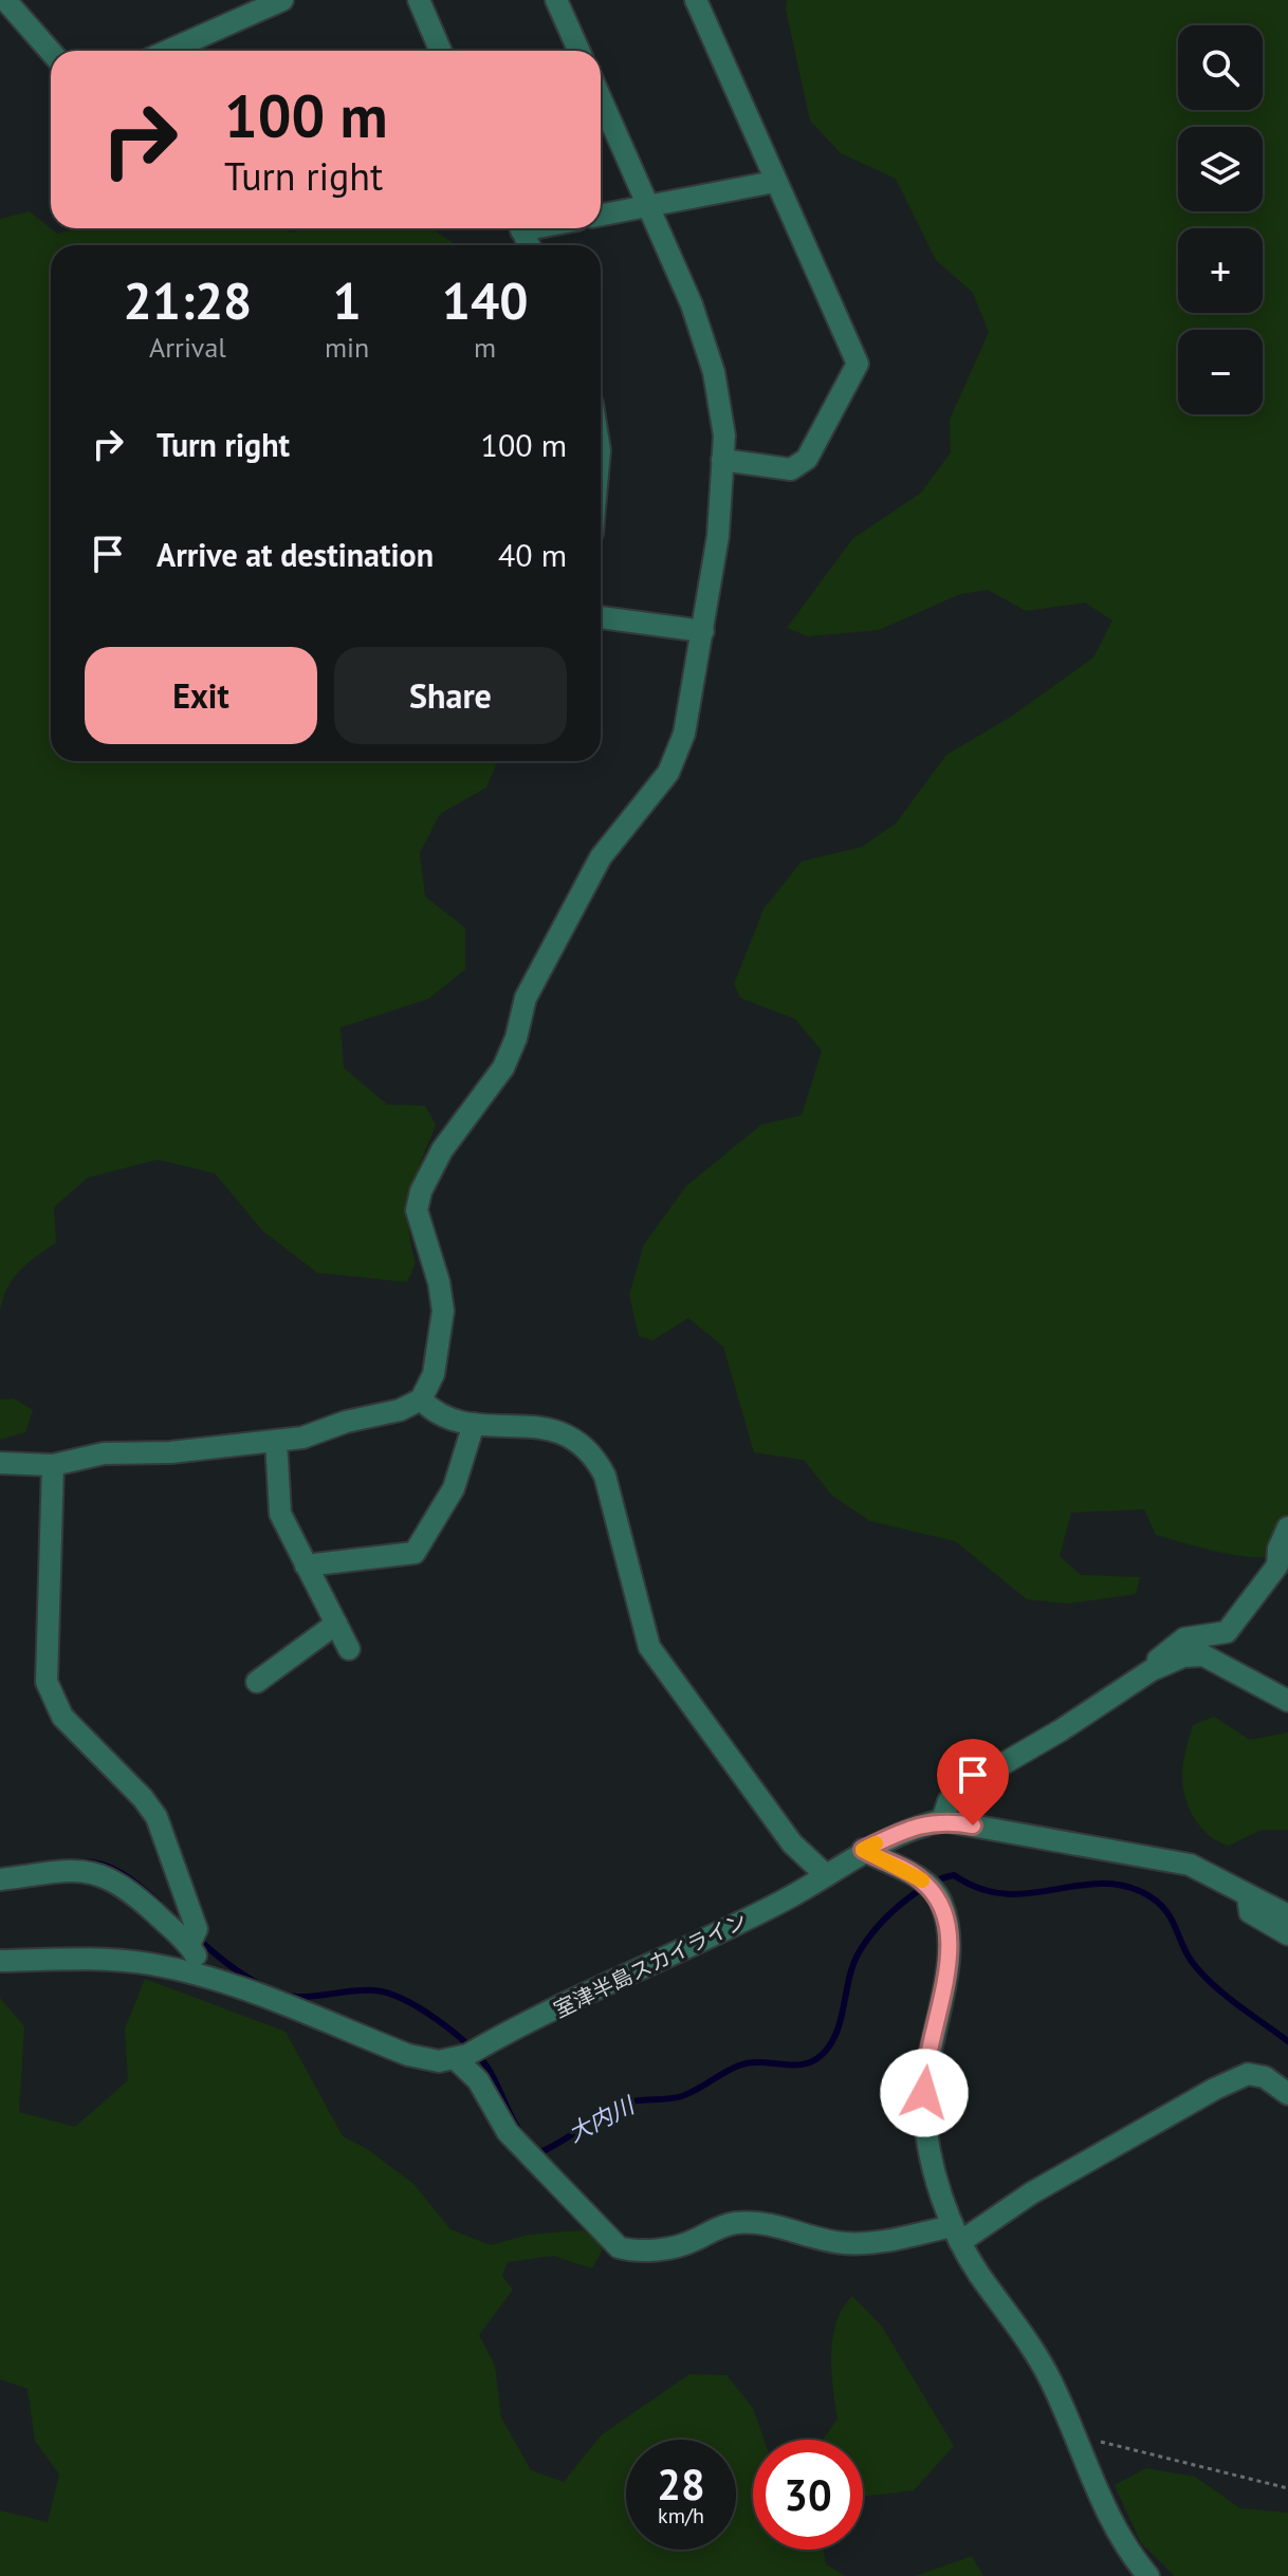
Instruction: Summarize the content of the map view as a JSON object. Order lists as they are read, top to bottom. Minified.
{"streets":{"street":["室津半島スカイライン"]},"water":["大内川"],"page":{"map_buttons":["+","−"],"turn":["100 m","Turn right"],"eta":["21:28","Arrival","1","min","140","m"],"list":[{"name":"Turn right","value":"100 m"},{"name":"Arrive at destination","value":"40 m"}],"buttons":["Exit","Share"],"speed":"28 km/h","limit":"30"}}
